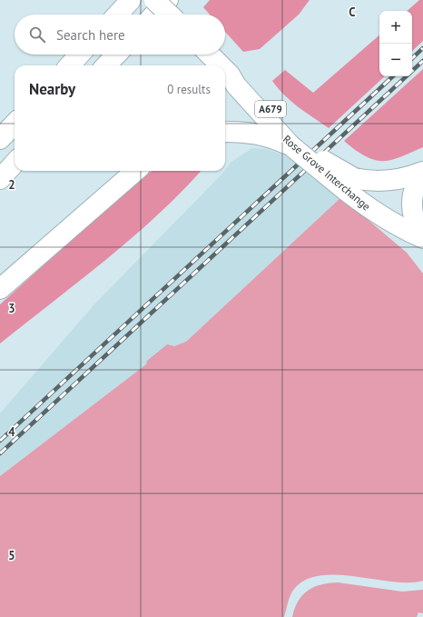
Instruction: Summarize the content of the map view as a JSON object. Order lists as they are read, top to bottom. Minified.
{"streets":{"highway":["A679","Rose Grove Interchange"]},"page":{"map_buttons":["+","−"],"search":"Search here","heading":["Nearby","0 results"]},"grid":{"columns":["C"],"rows":["2","3","4","5"]}}
